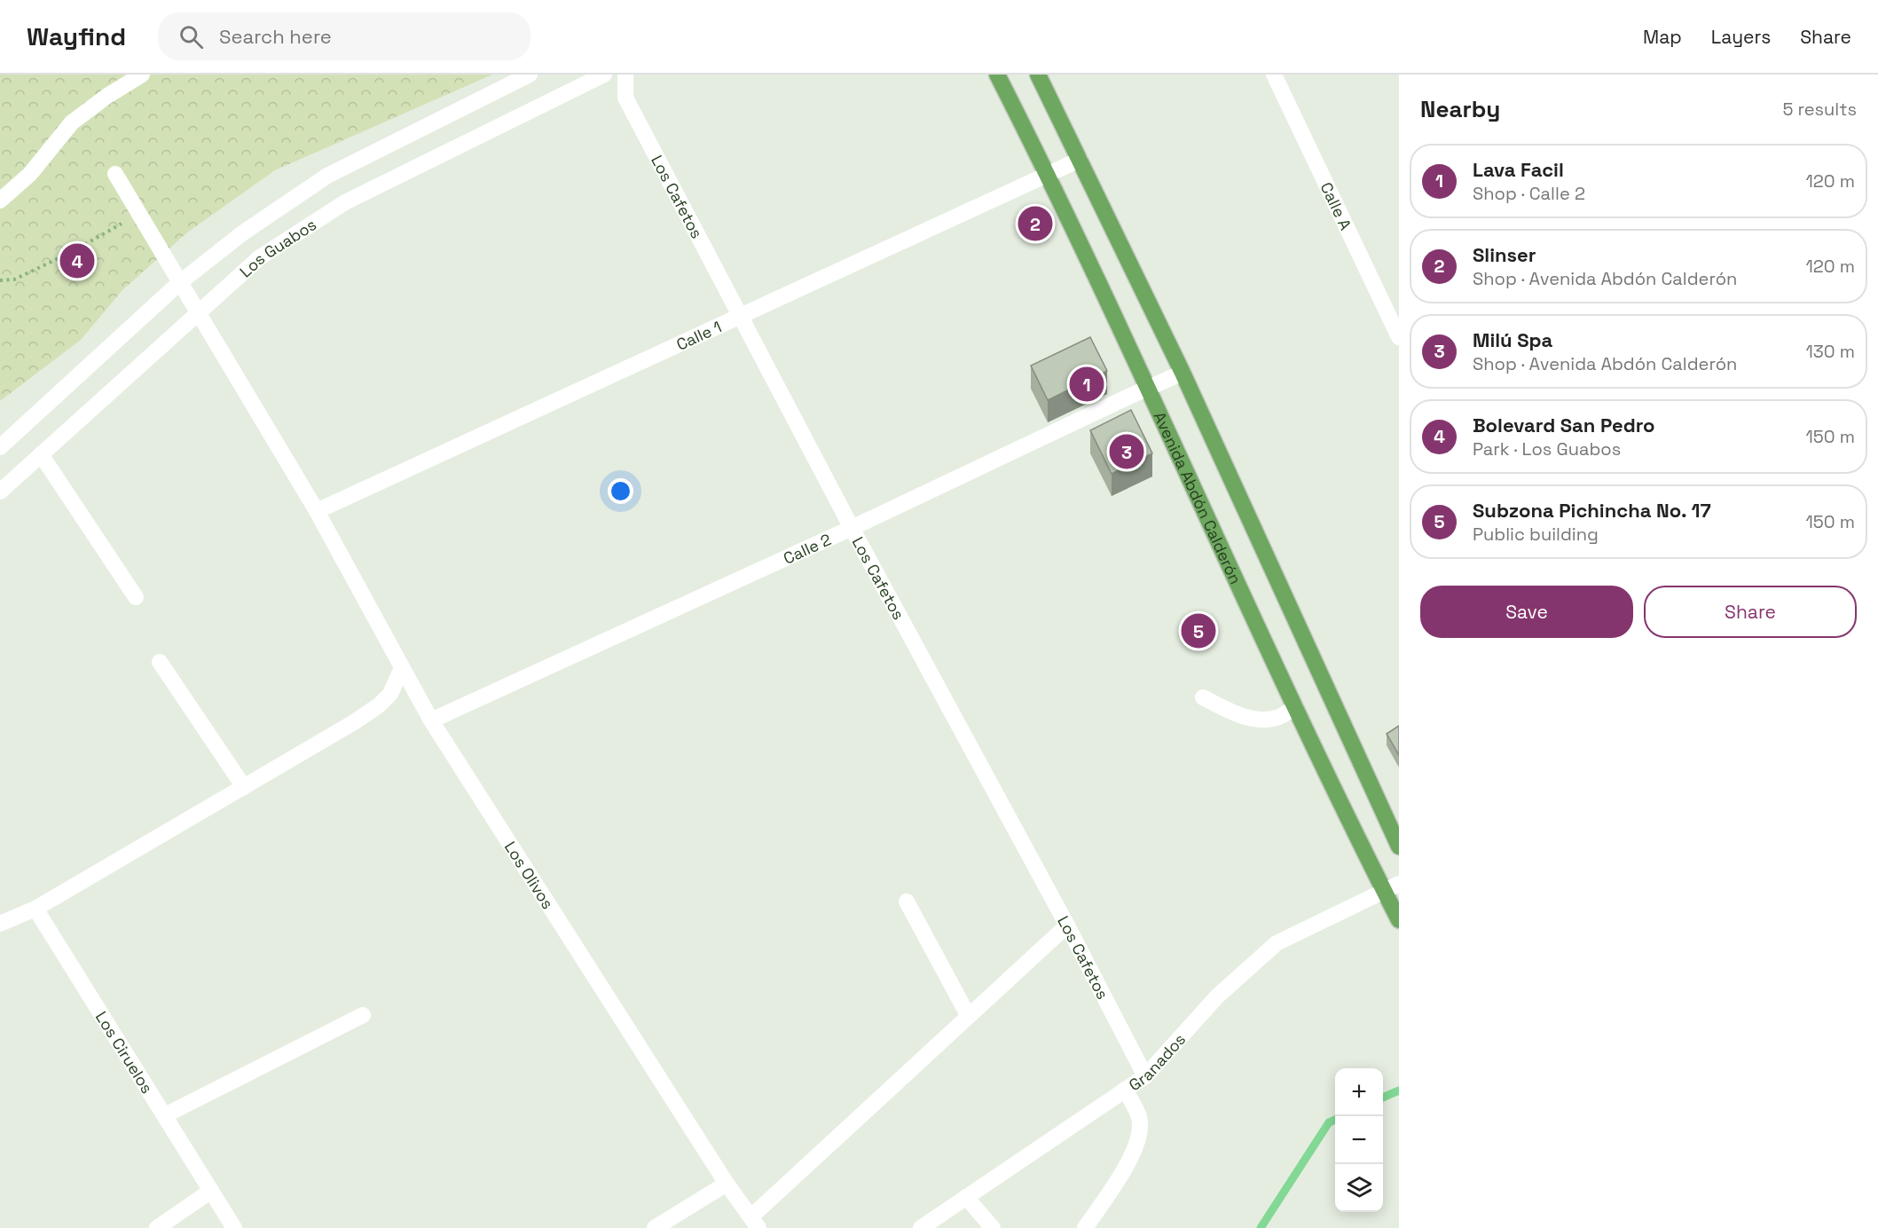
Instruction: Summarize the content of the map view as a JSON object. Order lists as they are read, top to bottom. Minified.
{"streets":{"main road":["Avenida Abdón Calderón"],"street":["Los Cafetos","Calle A","Los Guabos","Calle 1","Calle 2","Los Olivos","Los Ciruelos","Granados"]},"crossings":[["Los Cafetos","Calle 1"],["Los Cafetos","Calle 2"],["Los Cafetos","Granados"],["Los Guabos","Los Olivos"],["Calle 1","Avenida Abdón Calderón"],["Calle 1","Los Olivos"],["Avenida Abdón Calderón","Calle 2"],["Avenida Abdón Calderón","Granados"],["Calle 2","Los Olivos"]],"page":{"header":"Wayfind","search":"Search here","nav":["Map","Layers","Share"],"heading":["Nearby","5 results"],"list":[{"mark":"1","name":"Lava Facil","note":"Shop · Calle 2","value":"120 m"},{"mark":"2","name":"Slinser","note":"Shop · Avenida Abdón Calderón","value":"120 m"},{"mark":"3","name":"Milú Spa","note":"Shop · Avenida Abdón Calderón","value":"130 m"},{"mark":"4","name":"Bolevard San Pedro","note":"Park · Los Guabos","value":"150 m"},{"mark":"5","name":"Subzona Pichincha No. 17","note":"Public building","value":"150 m"}],"pins":["2","4","1","3","5"],"buttons":["Save","Share"],"map_buttons":["+","−"]}}
